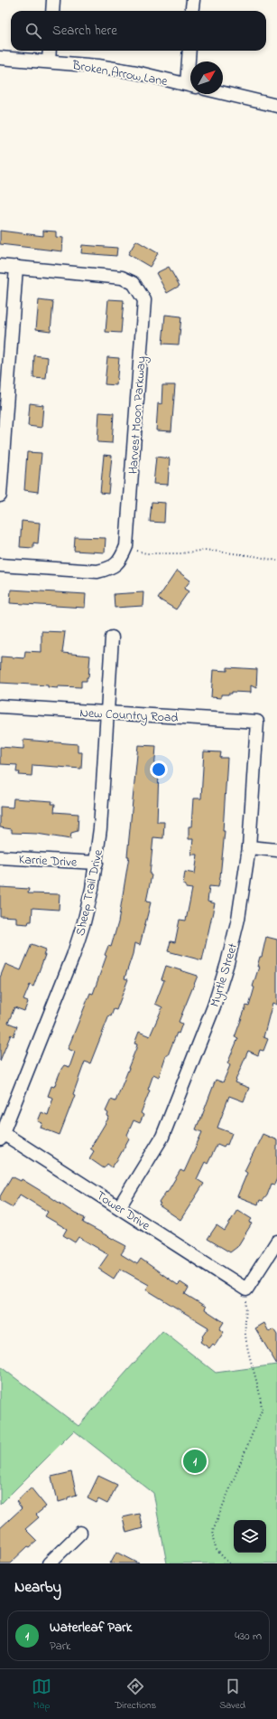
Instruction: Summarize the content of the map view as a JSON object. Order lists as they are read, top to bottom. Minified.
{"streets":{"street":["Broken Arrow Lane","Harvest Moon Parkway","New Country Road","Karrie Drive","Sheep Trail Drive","Myrtle Street","Tower Drive"]},"crossings":[["New Country Road","Sheep Trail Drive"],["New Country Road","Myrtle Street"],["Karrie Drive","Sheep Trail Drive"],["Sheep Trail Drive","Tower Drive"],["Myrtle Street","Tower Drive"]],"north":"top right","page":{"search":"Search here","pins":"1","heading":"Nearby","list":[{"mark":"1","name":"Waterleaf Park","note":"Park","value":"430 m"}],"nav":["Map","Directions","Saved"]}}
